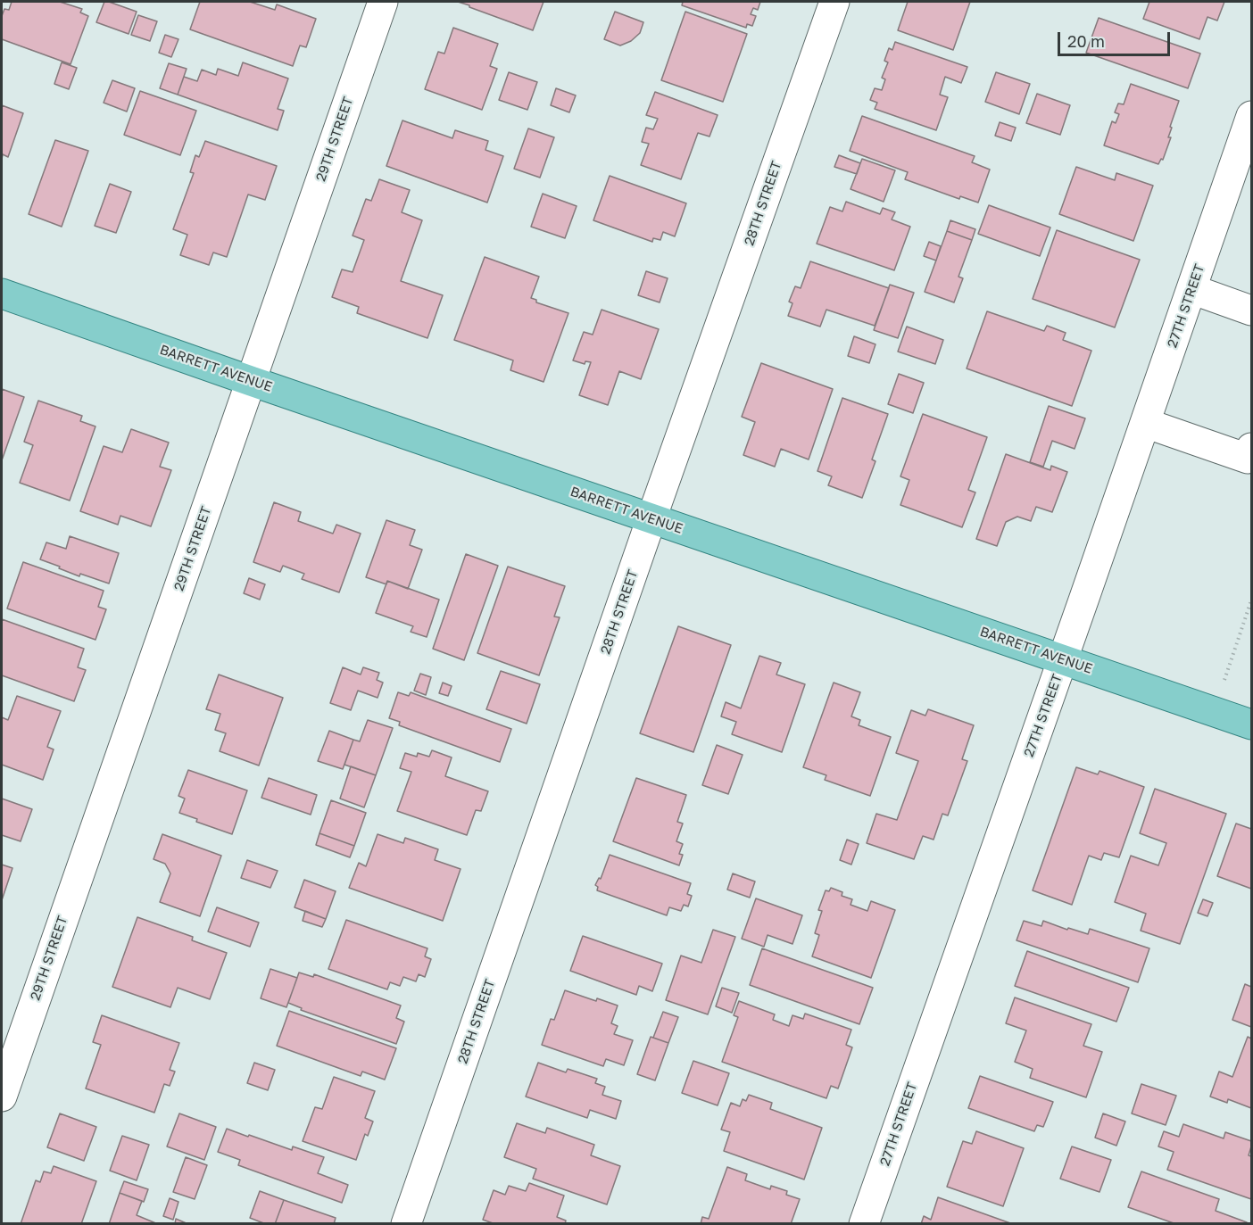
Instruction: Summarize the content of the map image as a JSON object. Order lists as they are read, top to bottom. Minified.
{"streets":{"main road":["BARRETT AVENUE"],"street":["29TH STREET","28TH STREET","27TH STREET"]},"crossings":[["29TH STREET","BARRETT AVENUE"],["28TH STREET","BARRETT AVENUE"],["27TH STREET","BARRETT AVENUE"]],"scale_bar":"20 m"}
